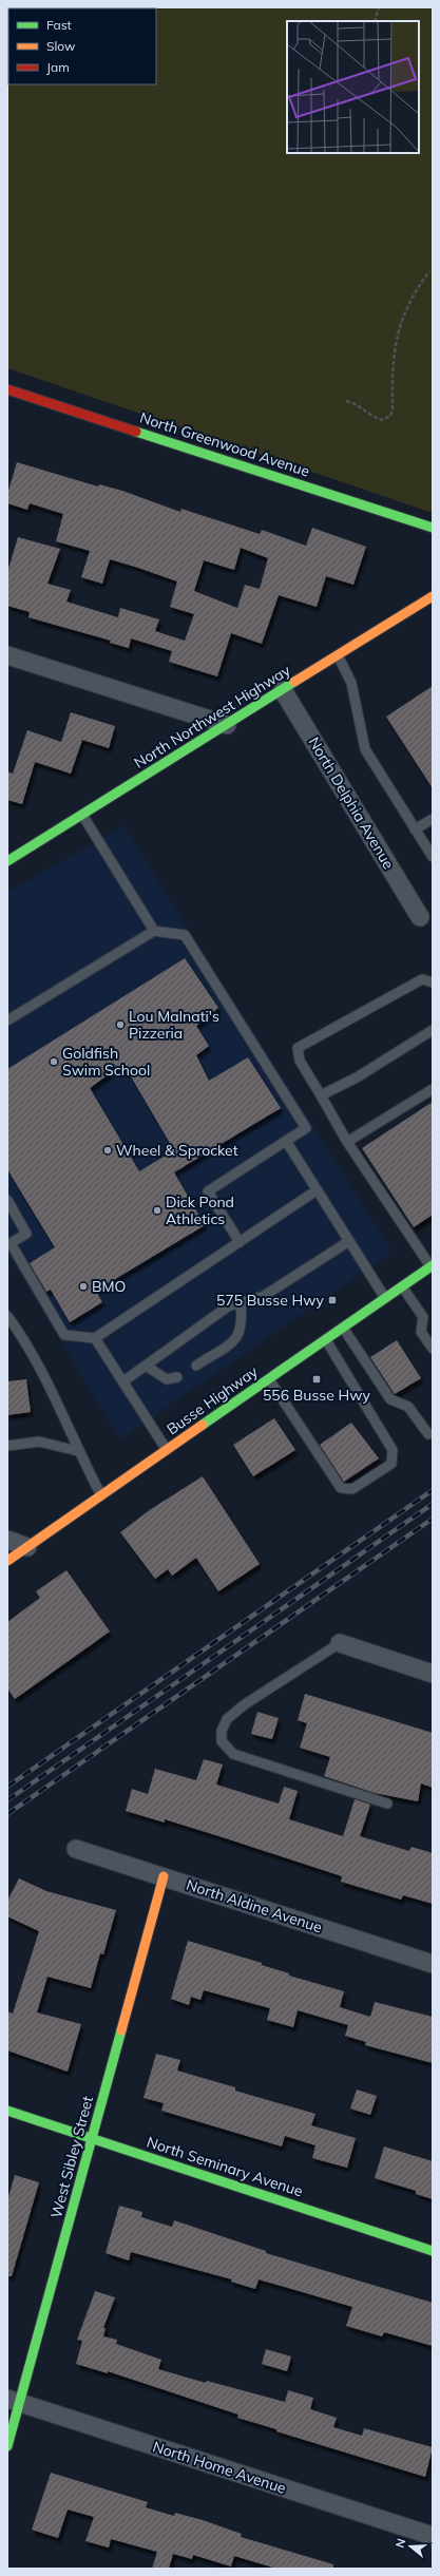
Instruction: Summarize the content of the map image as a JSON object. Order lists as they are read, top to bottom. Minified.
{"streets":{"street":["North Greenwood Avenue","North Northwest Highway","North Delphia Avenue","Busse Highway","North Aldine Avenue","West Sibley Street","North Seminary Avenue","North Home Avenue"]},"crossings":[["North Northwest Highway","North Delphia Avenue"],["North Aldine Avenue","West Sibley Street"],["West Sibley Street","North Seminary Avenue"],["West Sibley Street","North Home Avenue"]],"places":{"other":["Lou Malnati's Pizzeria","Goldfish Swim School","Wheel & Sprocket","Dick Pond Athletics","BMO"],"transit":["575 Busse Hwy","556 Busse Hwy"]},"legend":["Fast","Slow","Jam"],"north":"left"}
